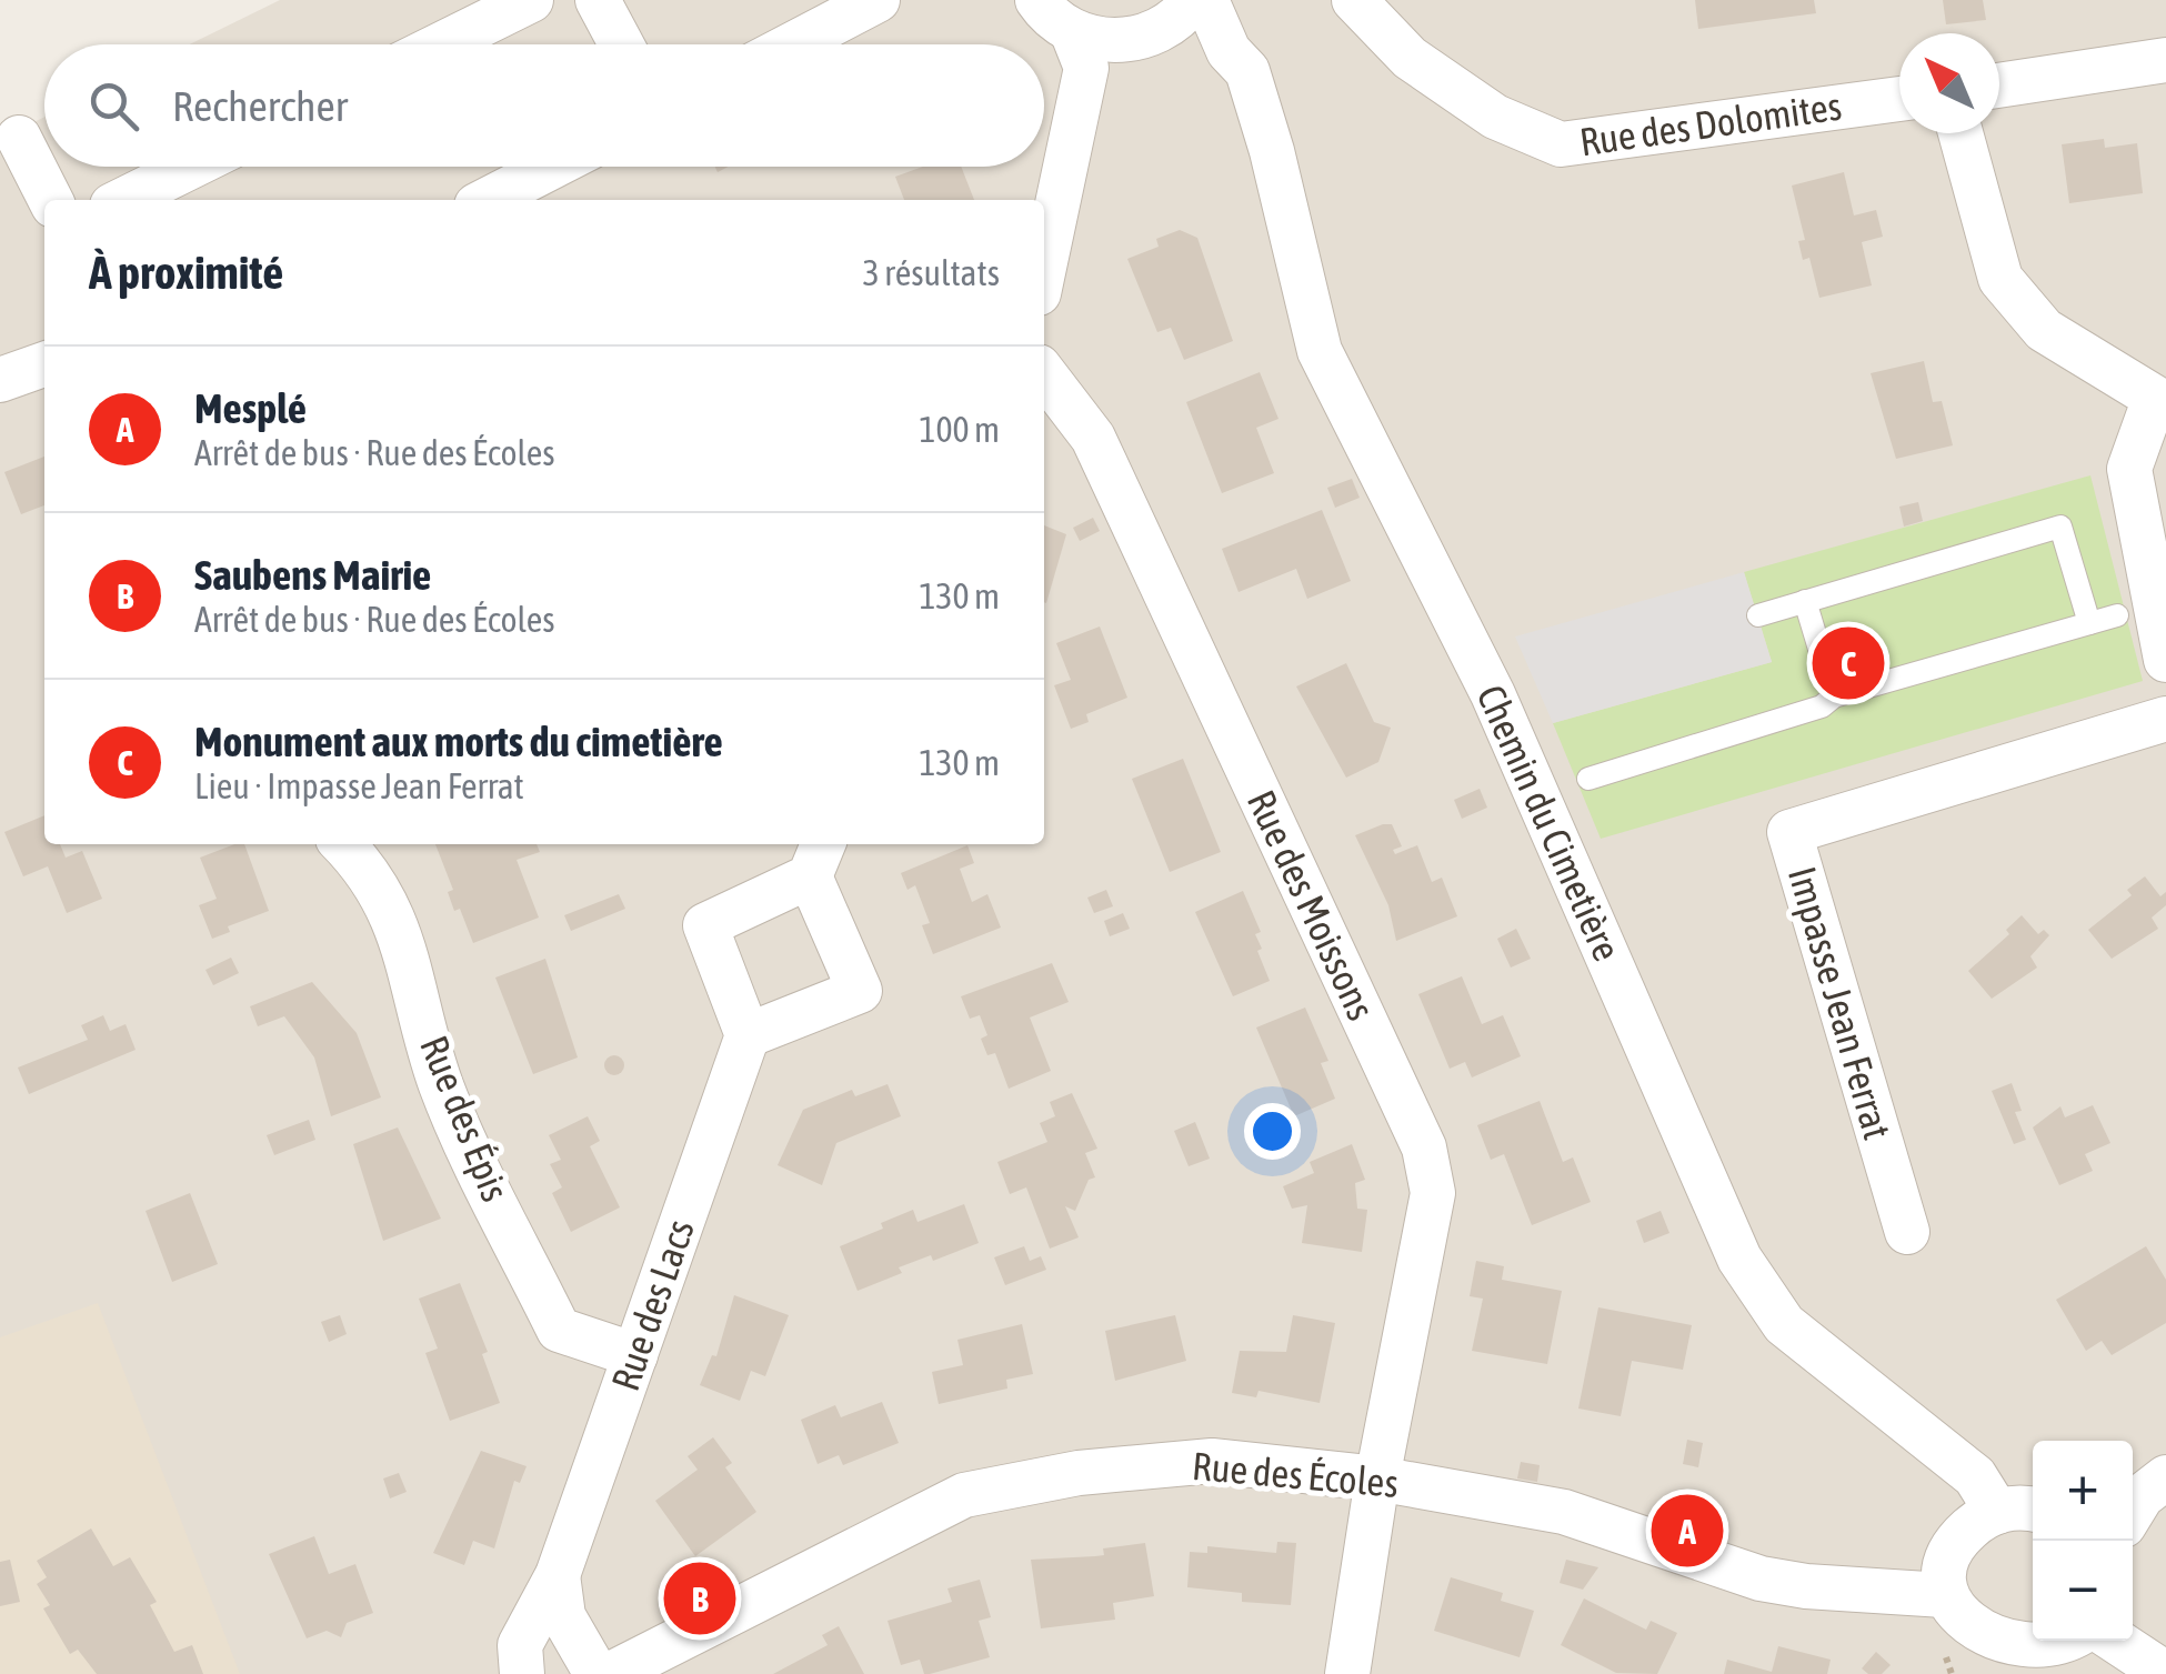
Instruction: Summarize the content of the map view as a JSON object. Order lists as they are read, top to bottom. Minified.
{"streets":{"street":["Rue des Dolomites","Chemin du Cimetière","Rue des Moissons","Impasse Jean Ferrat","Rue des Épis","Rue des Lacs","Rue des Écoles"]},"crossings":[["Rue des Moissons","Rue des Écoles"],["Rue des Épis","Rue des Lacs"]],"north":"top left","page":{"search":"Rechercher","heading":["À proximité","3 résultats"],"list":[{"mark":"A","name":"Mesplé","note":"Arrêt de bus · Rue des Écoles","value":"100 m"},{"mark":"B","name":"Saubens Mairie","note":"Arrêt de bus · Rue des Écoles","value":"130 m"},{"mark":"C","name":"Monument aux morts du cimetière","note":"Lieu · Impasse Jean Ferrat","value":"130 m"}],"pins":["C","A","B"],"map_buttons":["+","−"]}}
